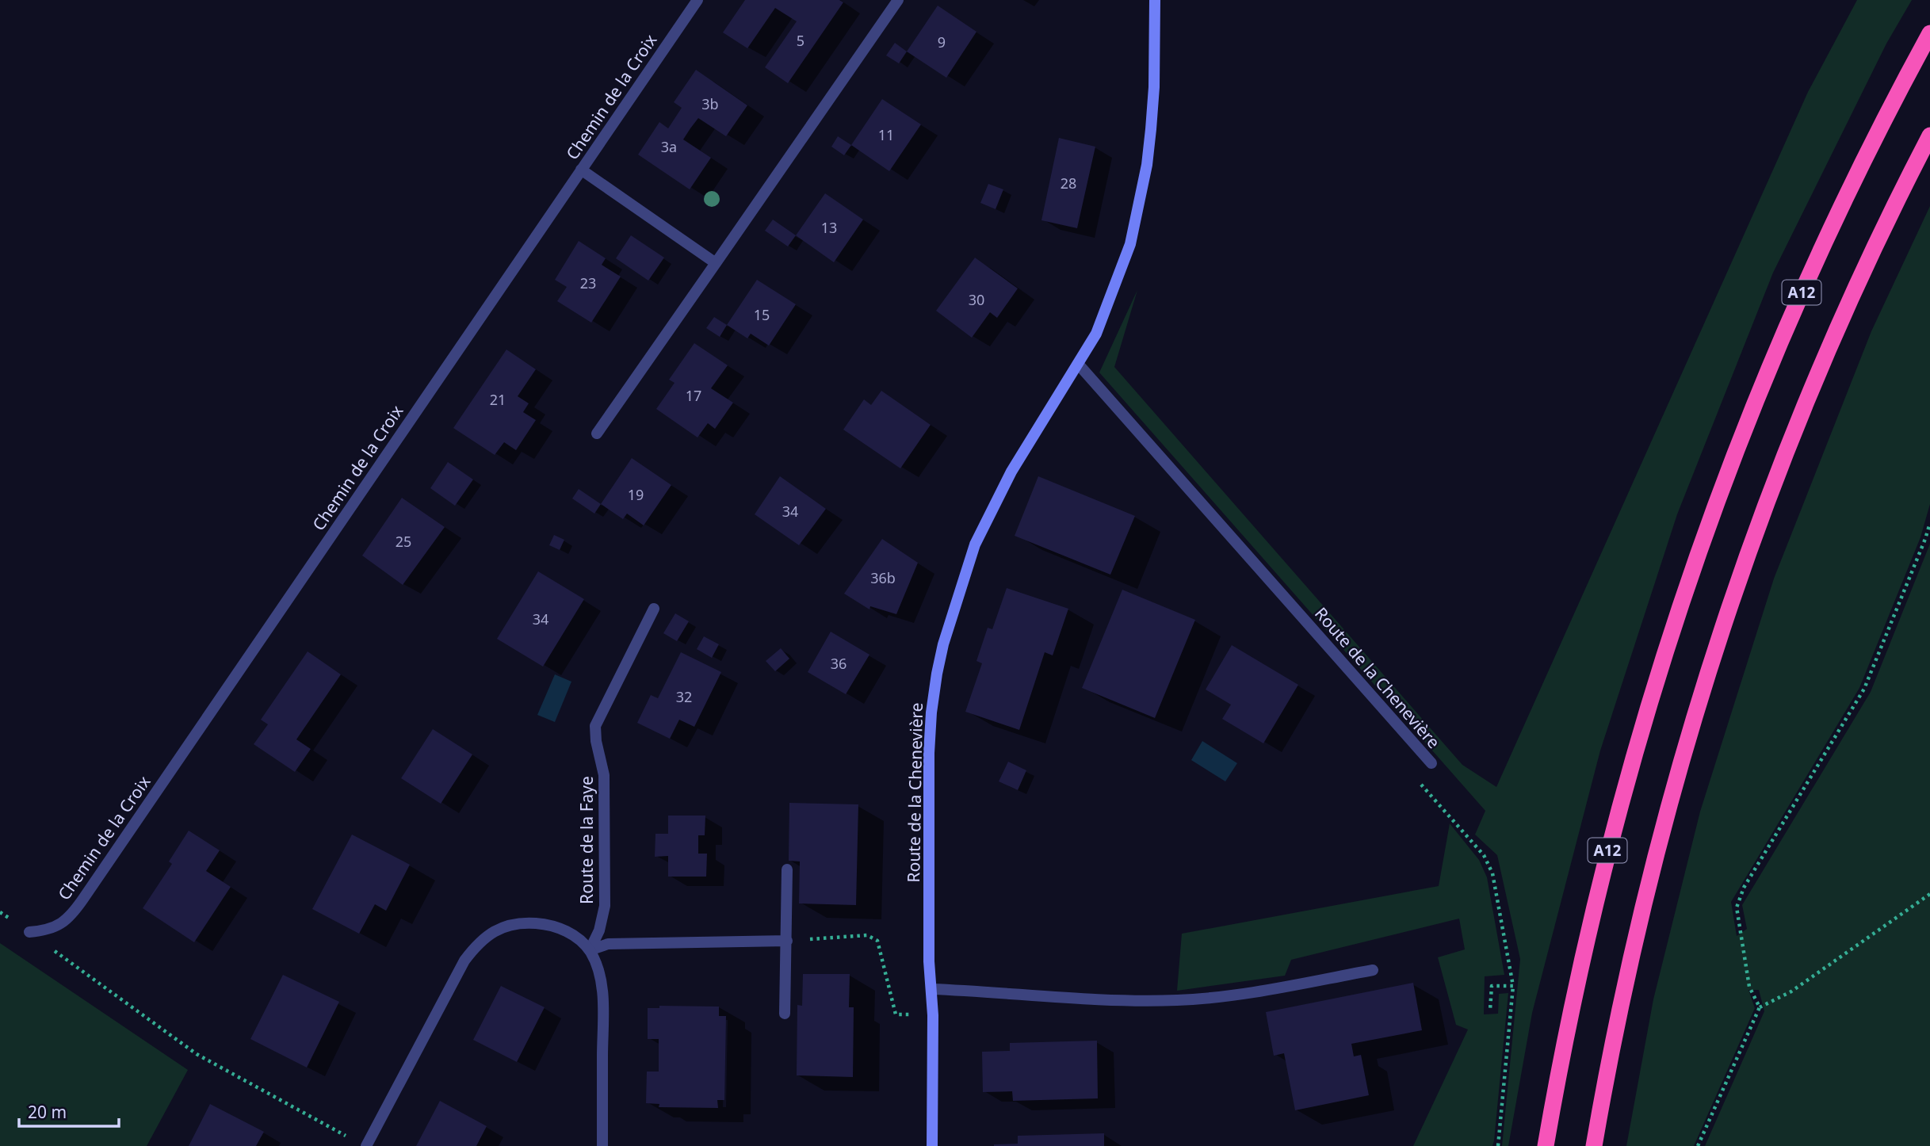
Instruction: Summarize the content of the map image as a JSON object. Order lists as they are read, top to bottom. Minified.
{"streets":{"highway":["A12"],"street":["Chemin de la Croix","Route de la Chenevière","Route de la Faye"]},"house_numbers":["5","9","3b","11","3a","28","13","23","30","15","17","21","19","34","25","36b","34","36","32"],"scale_bar":"20 m"}
